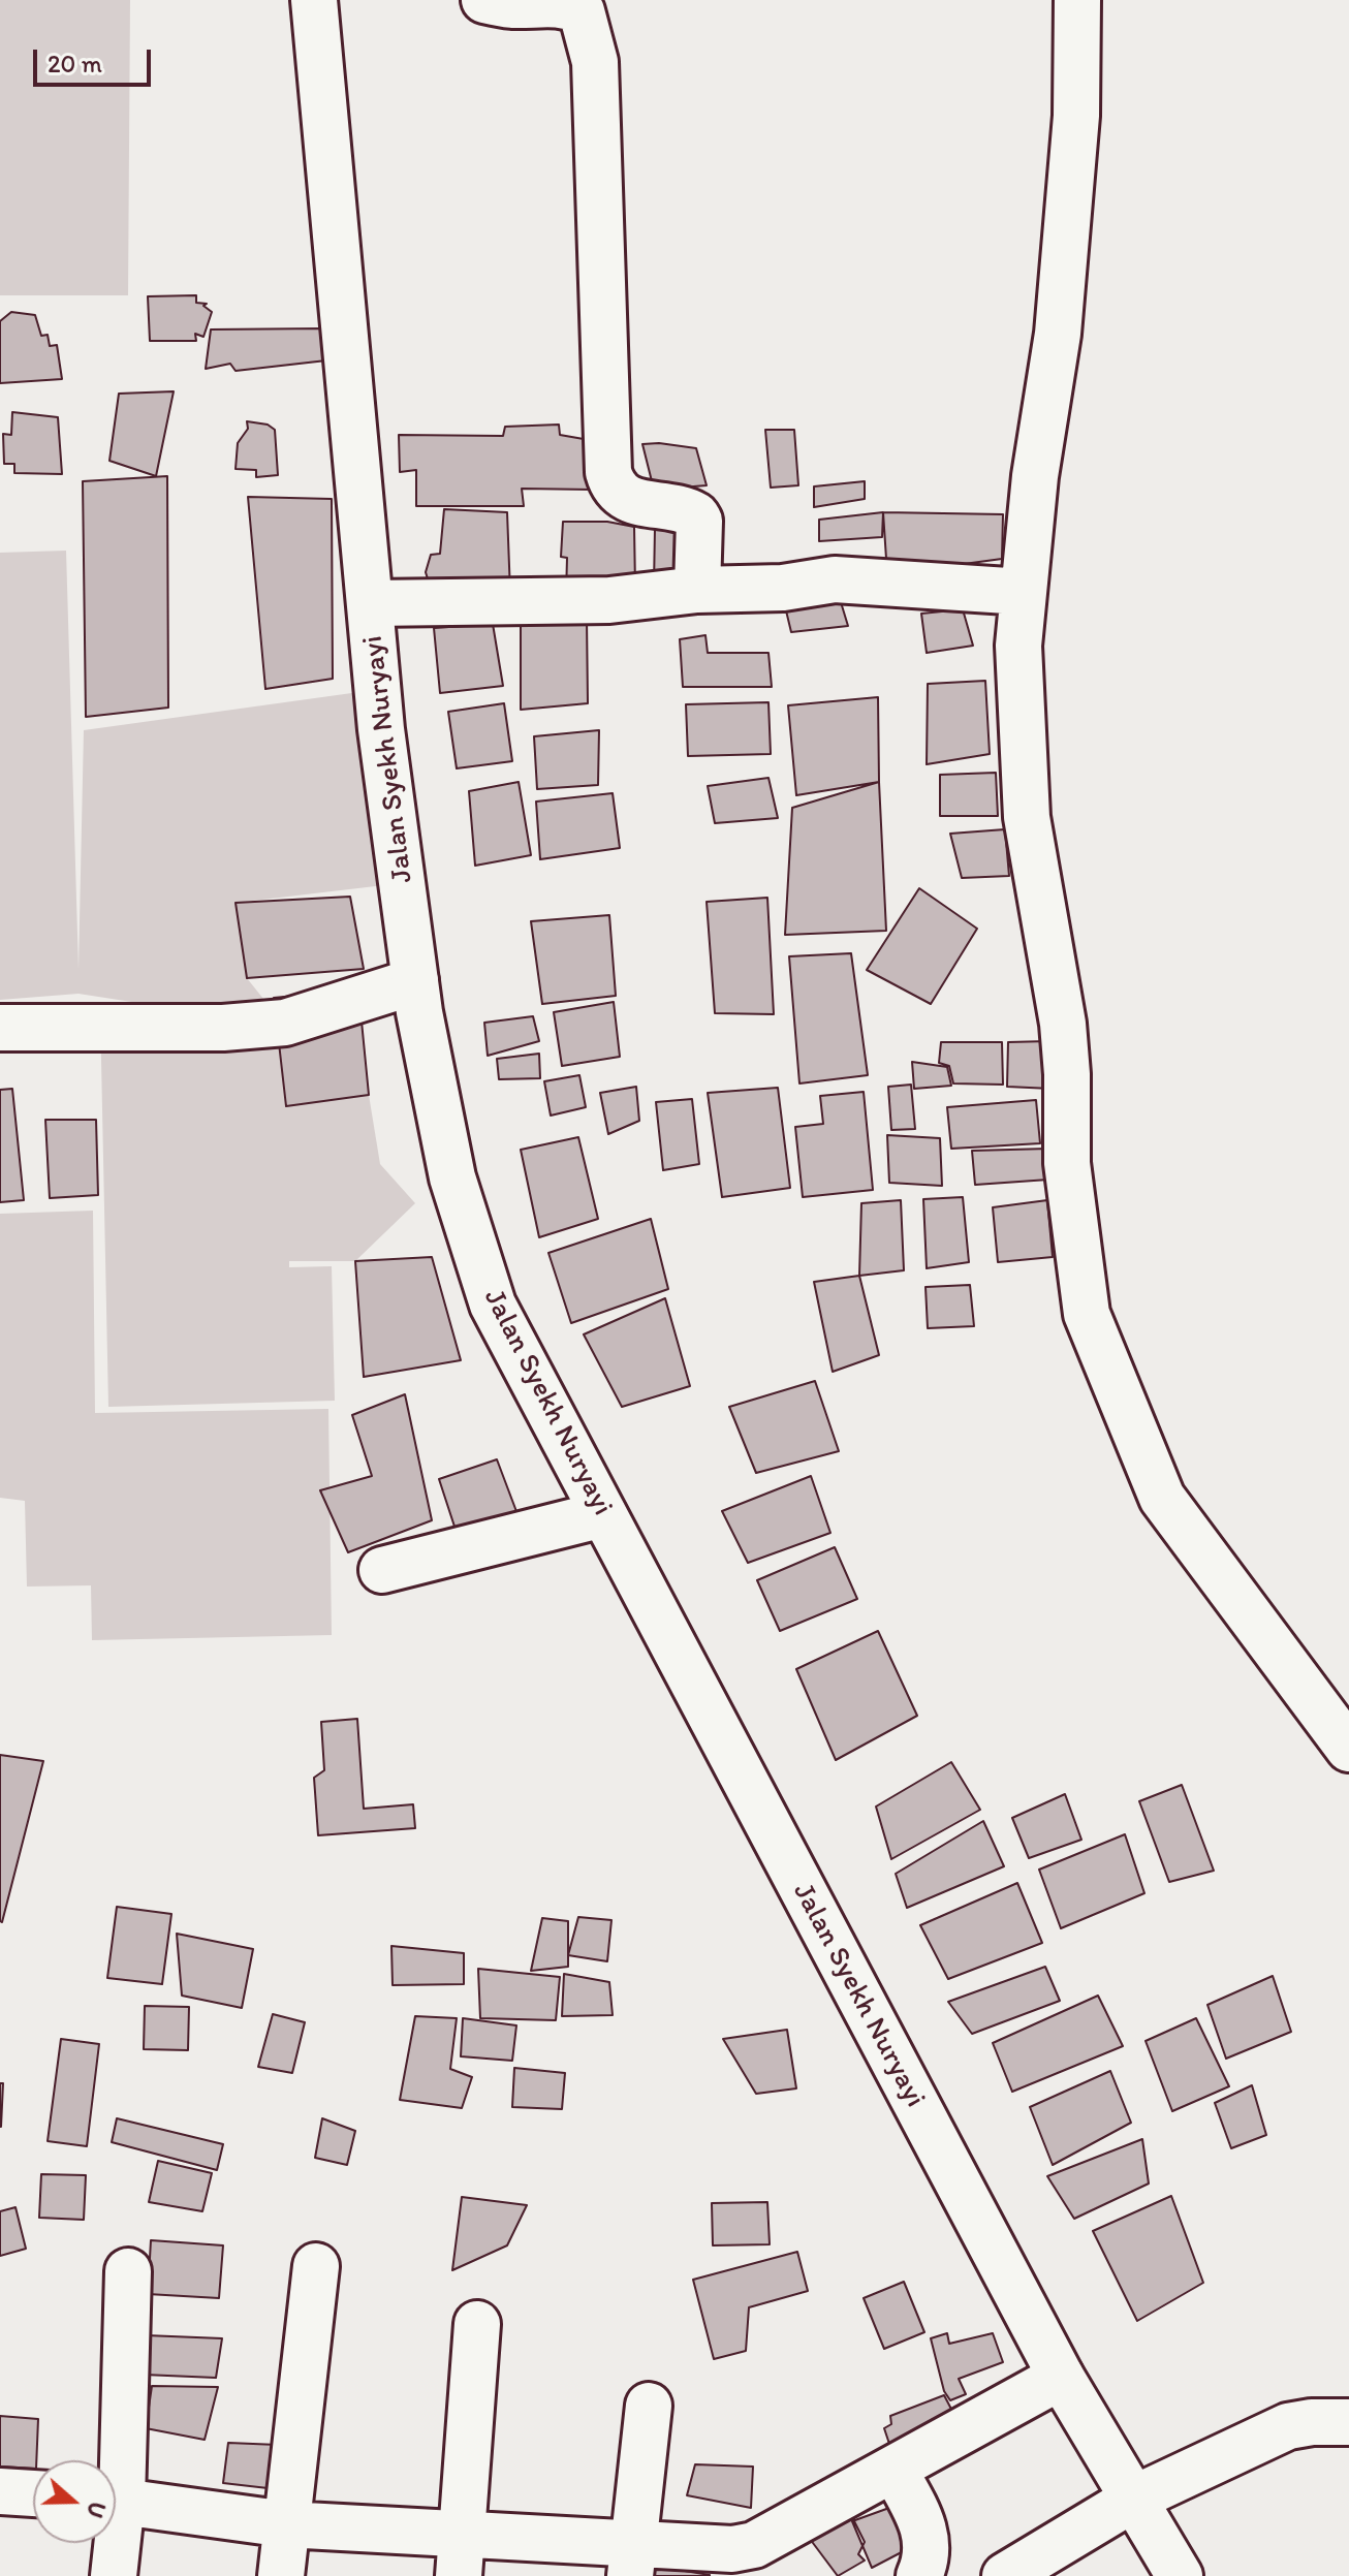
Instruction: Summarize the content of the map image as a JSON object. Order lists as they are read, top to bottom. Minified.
{"streets":{"street":["Jalan Syekh Nuryayi"]},"scale_bar":"20 m","north":"right"}
